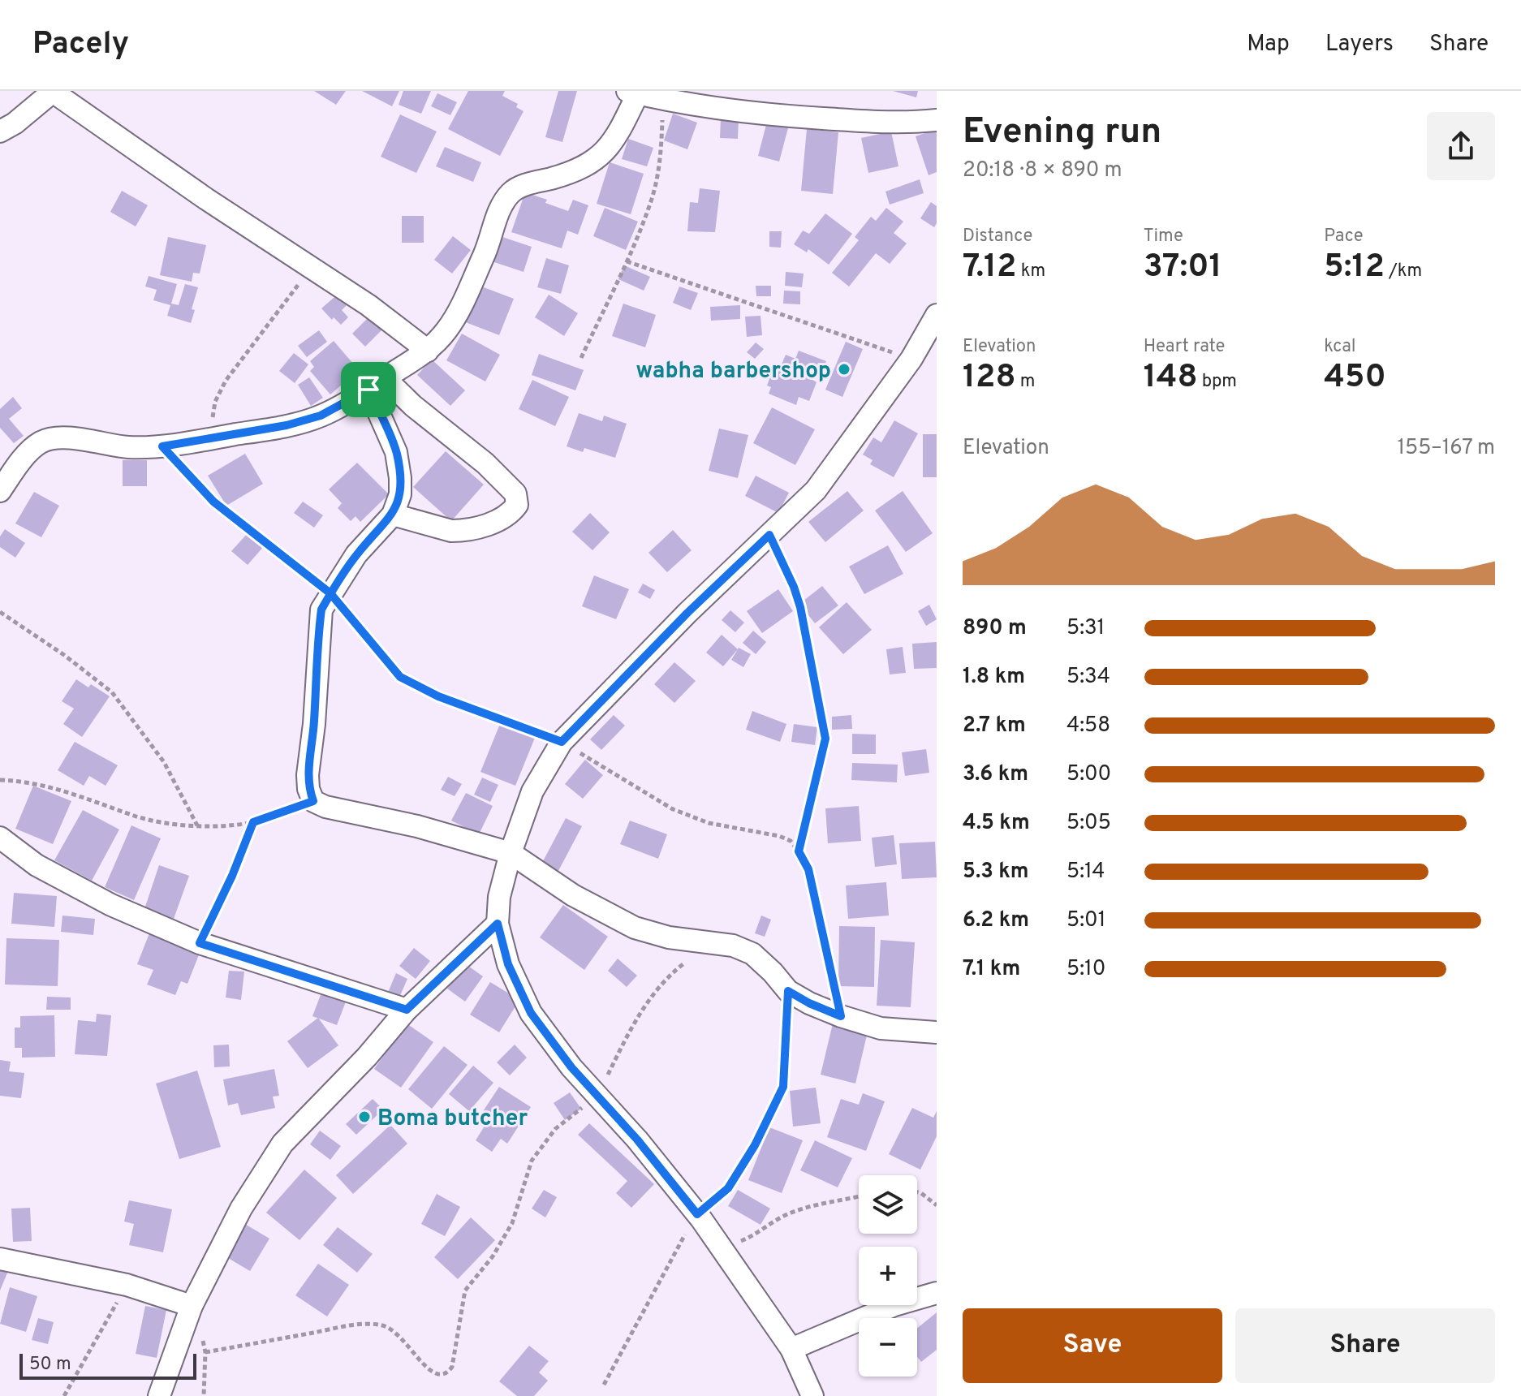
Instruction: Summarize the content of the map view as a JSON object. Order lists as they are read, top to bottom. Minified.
{"places":["wabha barbershop","Boma butcher"],"scale_bar":"50 m","page":{"header":"Pacely","nav":["Map","Layers","Share"],"heading":["Evening run","20:18 · 8 × 890 m"],"stats":[["Distance","7.12 km"],["Time","37:01"],["Pace","5:12 /km"],["Elevation","128 m"],["Heart rate","148 bpm"],["kcal","450"]],"chart":["Elevation","155–167 m"],"list":[{"name":"890 m","note":"5:31"},{"name":"1.8 km","note":"5:34"},{"name":"2.7 km","note":"4:58"},{"name":"3.6 km","note":"5:00"},{"name":"4.5 km","note":"5:05"},{"name":"5.3 km","note":"5:14"},{"name":"6.2 km","note":"5:01"},{"name":"7.1 km","note":"5:10"}],"map_buttons":["+","−"],"buttons":["Save","Share"],"scale":"50 m"}}
